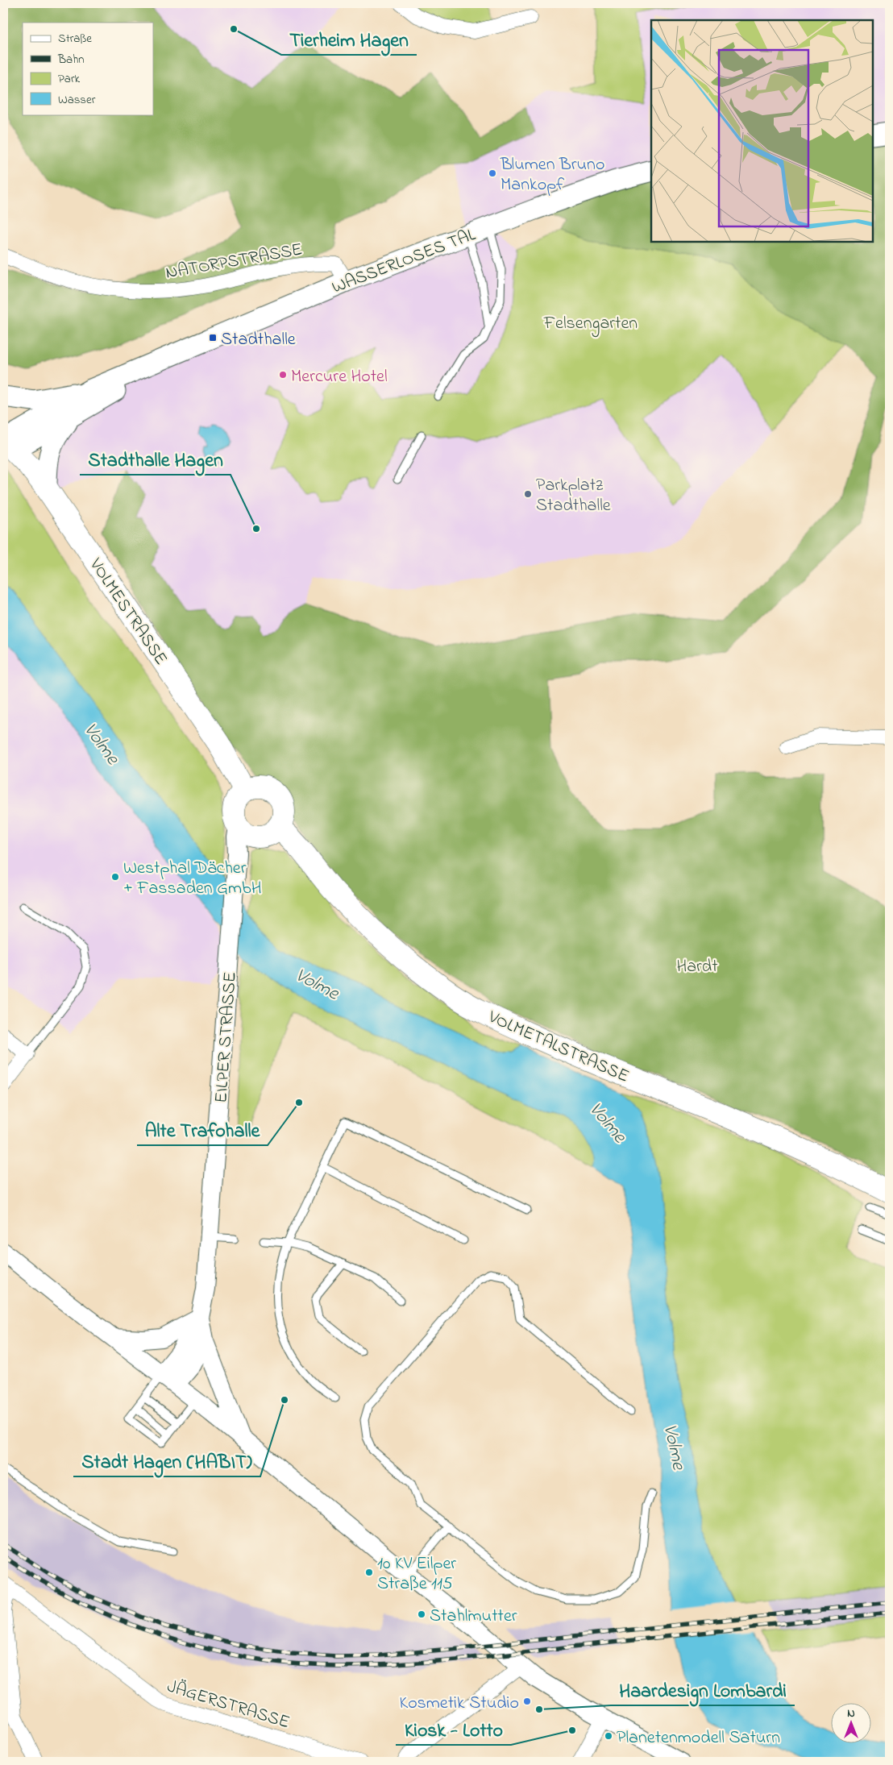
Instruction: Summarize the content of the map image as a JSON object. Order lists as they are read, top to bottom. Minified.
{"streets":{"main road":["WASSERLOSES TAL","VOLMESTRASSE","VOLMETALSTRASSE"],"street":["NATORPSTRASSE","EILPER STRASSE","JÄGERSTRASSE"]},"crossings":[["NATORPSTRASSE","WASSERLOSES TAL"],["WASSERLOSES TAL","VOLMESTRASSE"],["VOLMESTRASSE","EILPER STRASSE"],["VOLMESTRASSE","VOLMETALSTRASSE"],["EILPER STRASSE","VOLMETALSTRASSE"]],"water":["Volme"],"parks":["Felsengarten","Hardt"],"places":{"other":["Tierheim Hagen","Blumen Bruno Mankopf","Mercure Hotel","Parkplatz Stadthalle","Stadthalle Hagen","Westphal Dächer + Fassaden GmbH","Alte Trafohalle","Stadt Hagen (HABIT)","10 KV Eilper Straße 115","Stahlmutter","Kosmetik Studio","Haardesign Lombardi","Kiosk - Lotto","Planetenmodell Saturn"],"transit":["Stadthalle"]},"legend":["Straße","Bahn","Park","Wasser"],"north":"top"}
